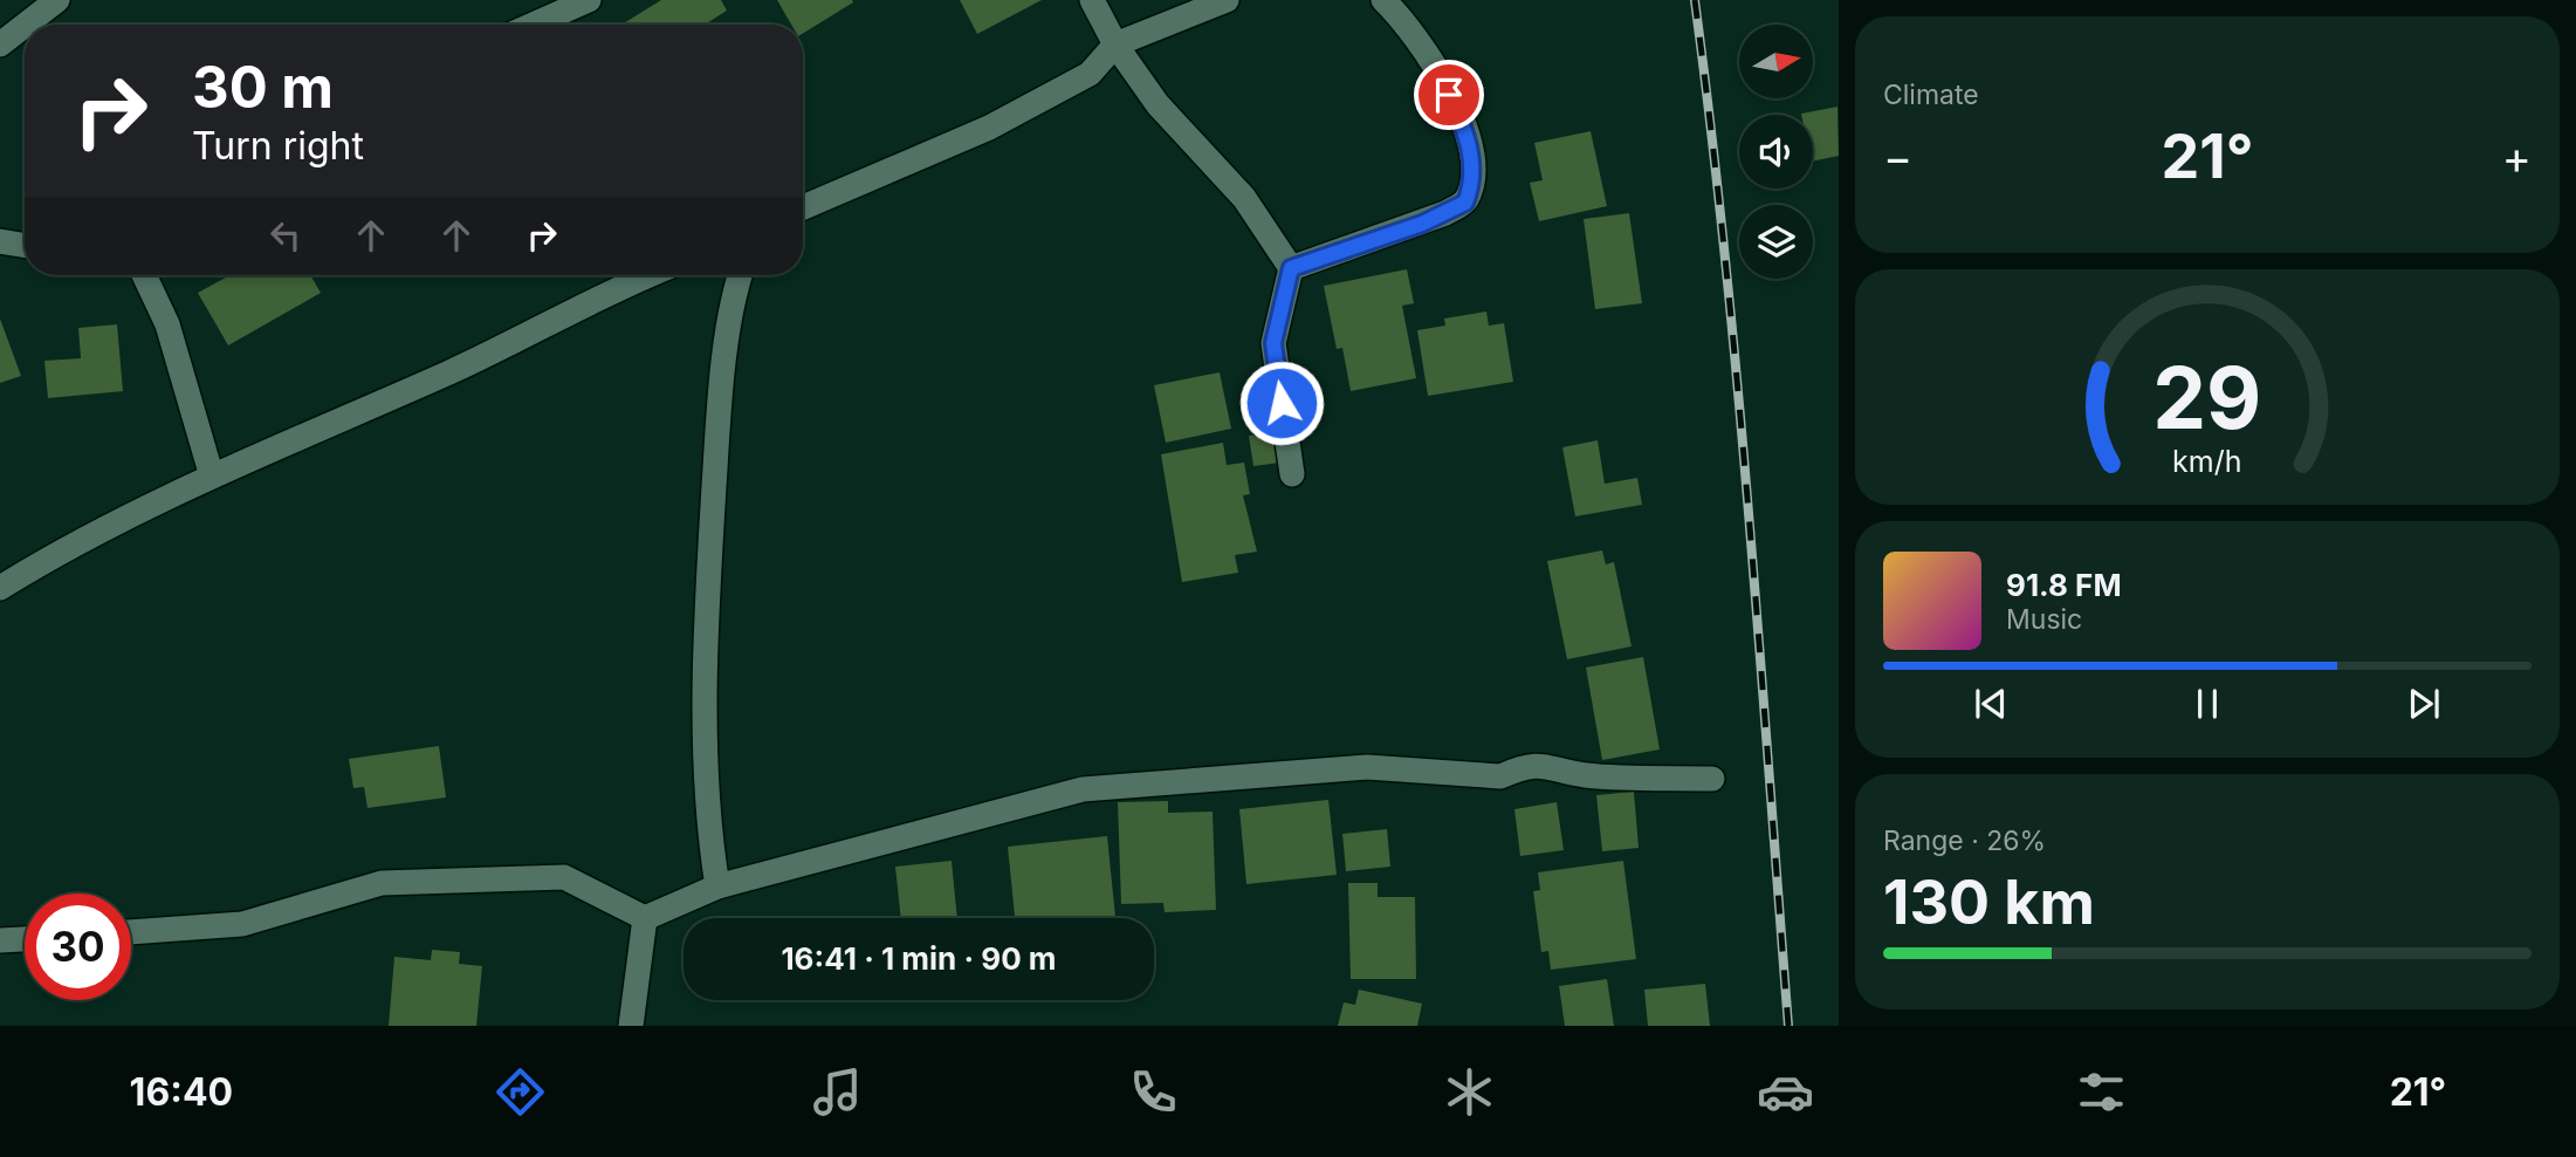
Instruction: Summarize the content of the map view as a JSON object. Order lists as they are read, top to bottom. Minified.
{"north":"right","page":{"tile":["Climate",["Range · 26%","130 km"]],"turn":["30 m","Turn right"],"heat":["−","21°","+"],"song":["91.8 FM","Music"],"limit":"30","trip":"16:41 · 1 min · 90 m","tabs":["16:40","21°"],"gauge":["29","km/h"]}}
